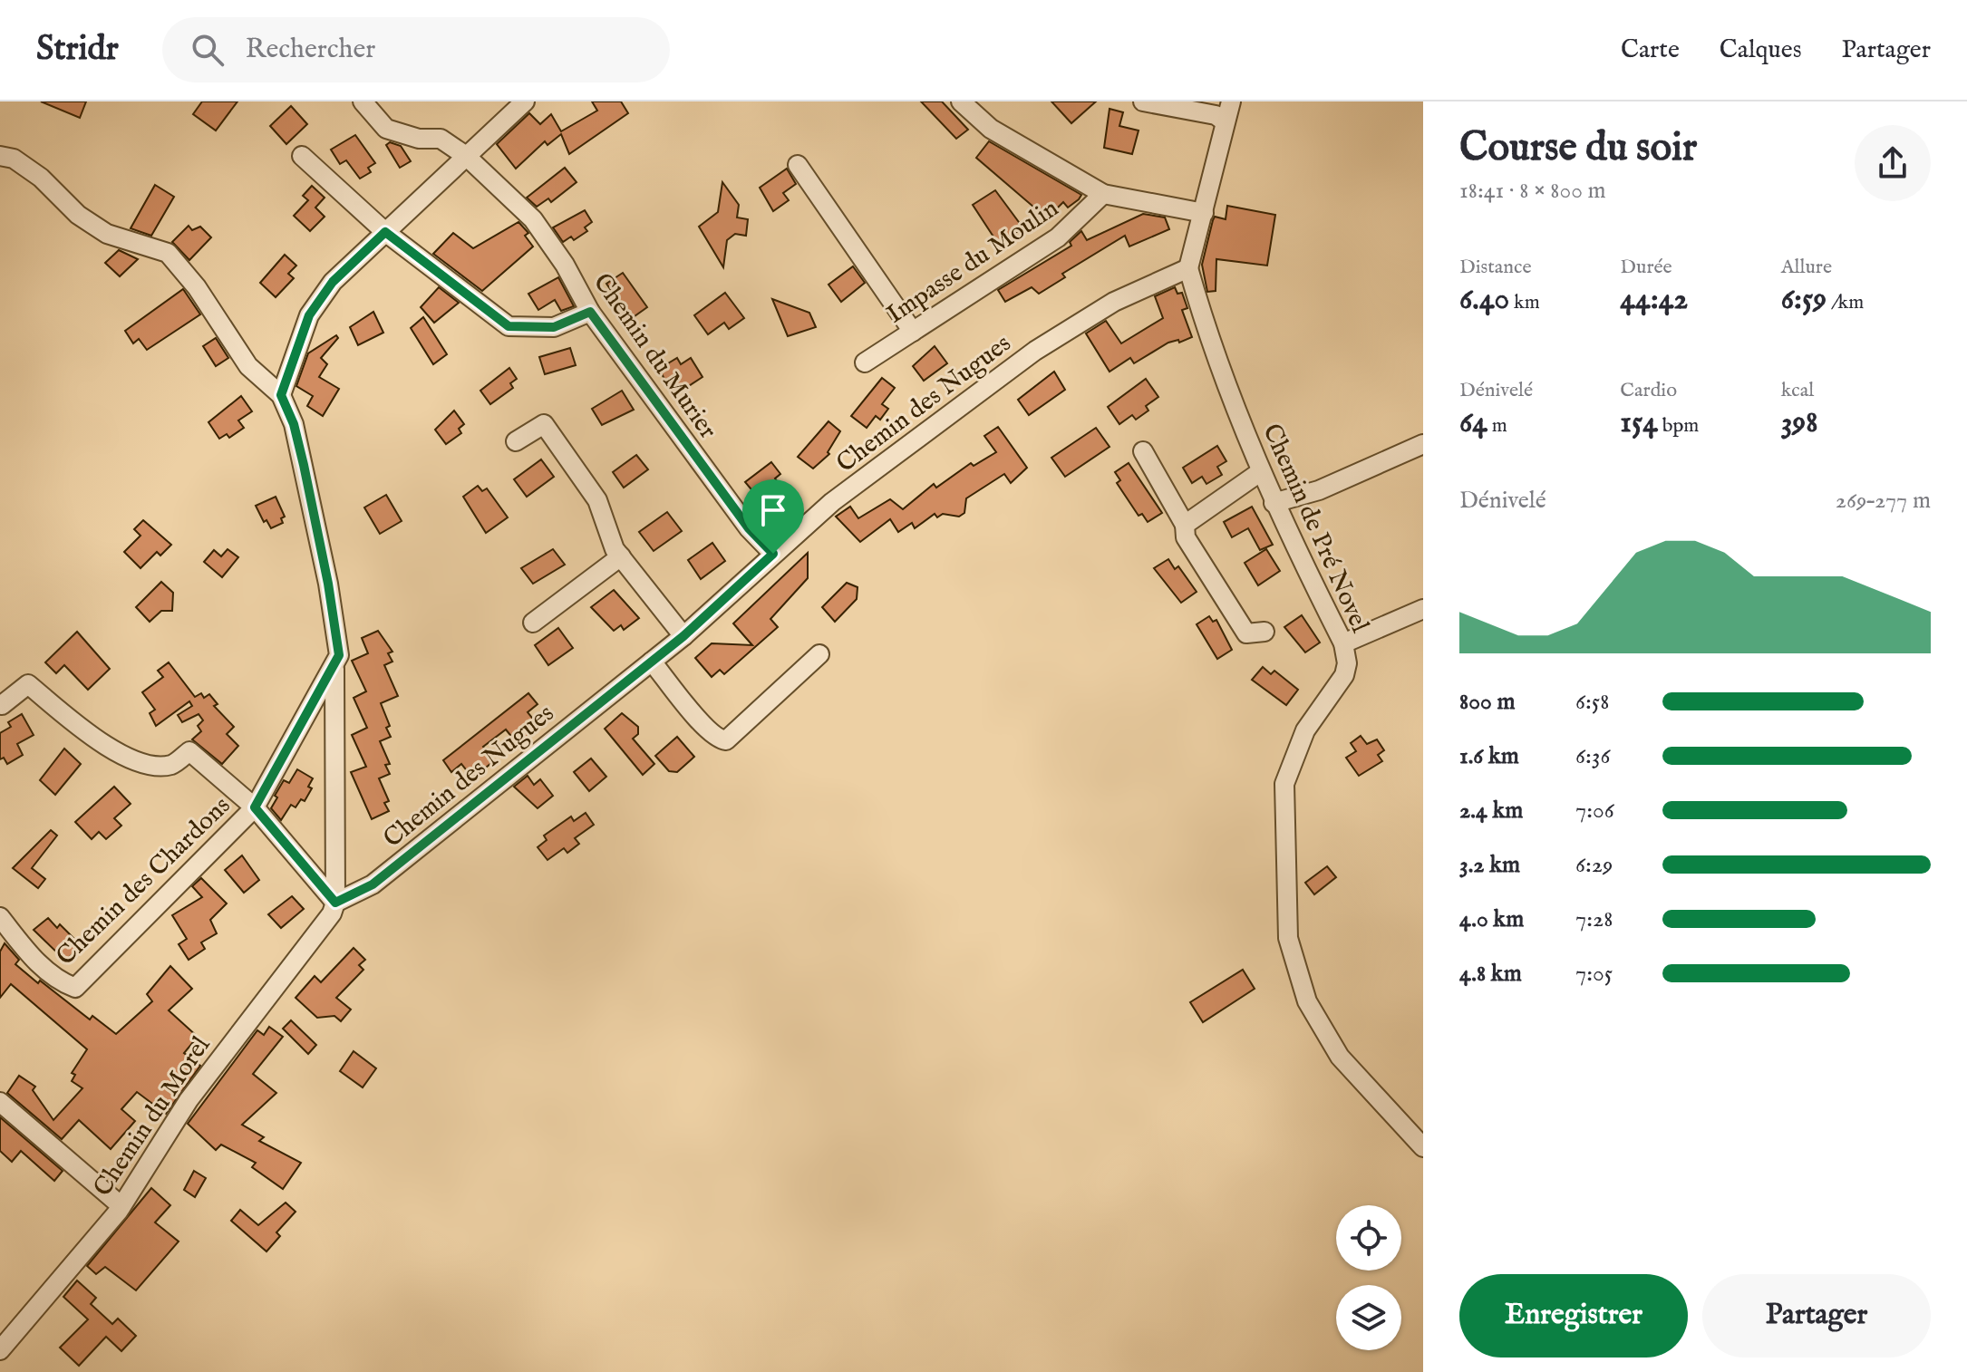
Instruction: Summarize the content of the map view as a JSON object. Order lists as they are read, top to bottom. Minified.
{"streets":{"street":["Impasse du Moulin","Chemin du Murier","Chemin des Nugues","Chemin de Pré Novel","Chemin des Chardons","Chemin du Morel"]},"crossings":[["Chemin du Murier","Chemin des Nugues"],["Chemin des Nugues","Chemin de Pré Novel"],["Chemin des Nugues","Chemin du Morel"]],"page":{"header":"Stridr","search":"Rechercher","nav":["Carte","Calques","Partager"],"heading":["Course du soir","18:41 · 8 × 800 m"],"stats":[["Distance","6.40 km"],["Durée","44:42"],["Allure","6:59 /km"],["Dénivelé","64 m"],["Cardio","154 bpm"],["kcal","398"]],"chart":["Dénivelé","269–277 m"],"list":[{"name":"800 m","note":"6:58"},{"name":"1.6 km","note":"6:36"},{"name":"2.4 km","note":"7:06"},{"name":"3.2 km","note":"6:29"},{"name":"4.0 km","note":"7:28"},{"name":"4.8 km","note":"7:05"}],"buttons":["Enregistrer","Partager"]}}
